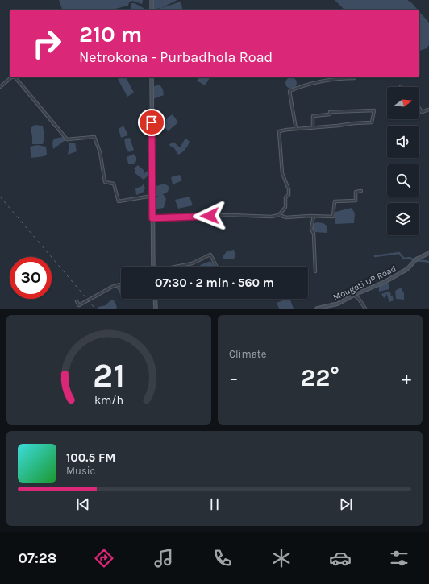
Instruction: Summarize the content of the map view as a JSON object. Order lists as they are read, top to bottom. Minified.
{"streets":{"main road":["Mougati UP Road"]},"north":"right","page":{"turn":["210 m","Netrokona - Purbadhola Road"],"limit":"30","trip":"07:30 · 2 min · 560 m","tile":"Climate","heat":["−","22°","+"],"song":["100.5 FM","Music"],"tabs":"07:28","gauge":["21","km/h"]}}
